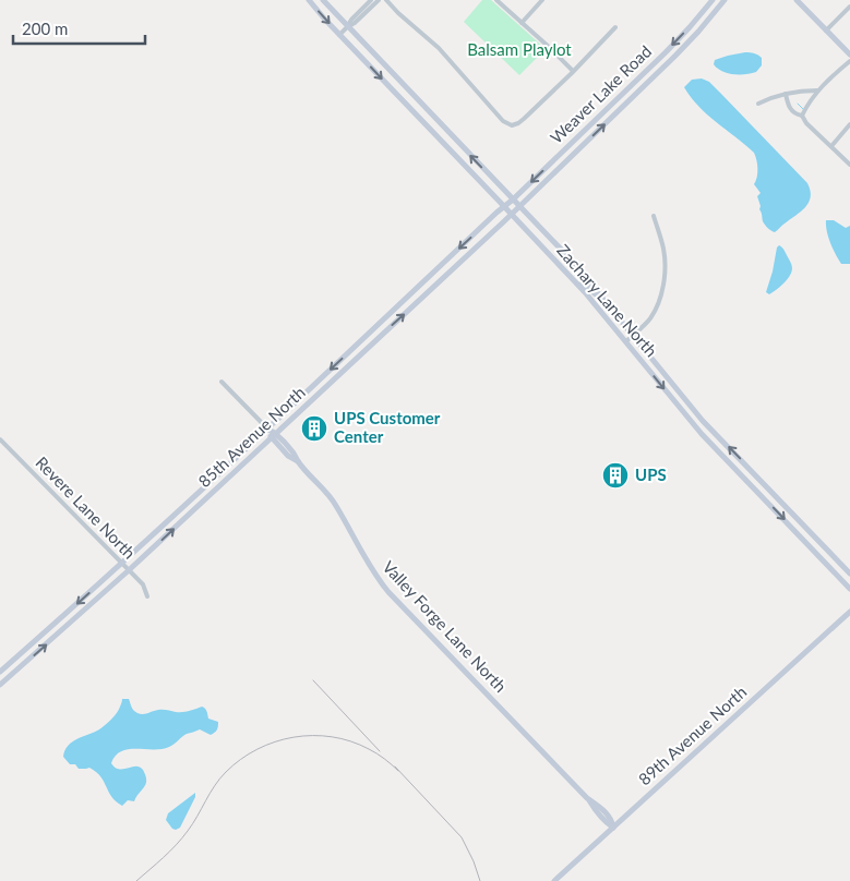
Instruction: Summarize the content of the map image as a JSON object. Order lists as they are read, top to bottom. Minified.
{"streets":{"main road":["Weaver Lake Road","Zachary Lane North","85th Avenue North","Valley Forge Lane North","89th Avenue North"],"street":["Revere Lane North"]},"crossings":[["Weaver Lake Road","Zachary Lane North"],["Weaver Lake Road","85th Avenue North"],["Zachary Lane North","85th Avenue North"],["85th Avenue North","Revere Lane North"],["85th Avenue North","Valley Forge Lane North"],["Valley Forge Lane North","89th Avenue North"]],"parks":["Balsam Playlot"],"places":{"building":["UPS Customer Center","UPS"]},"scale_bar":"200 m"}
